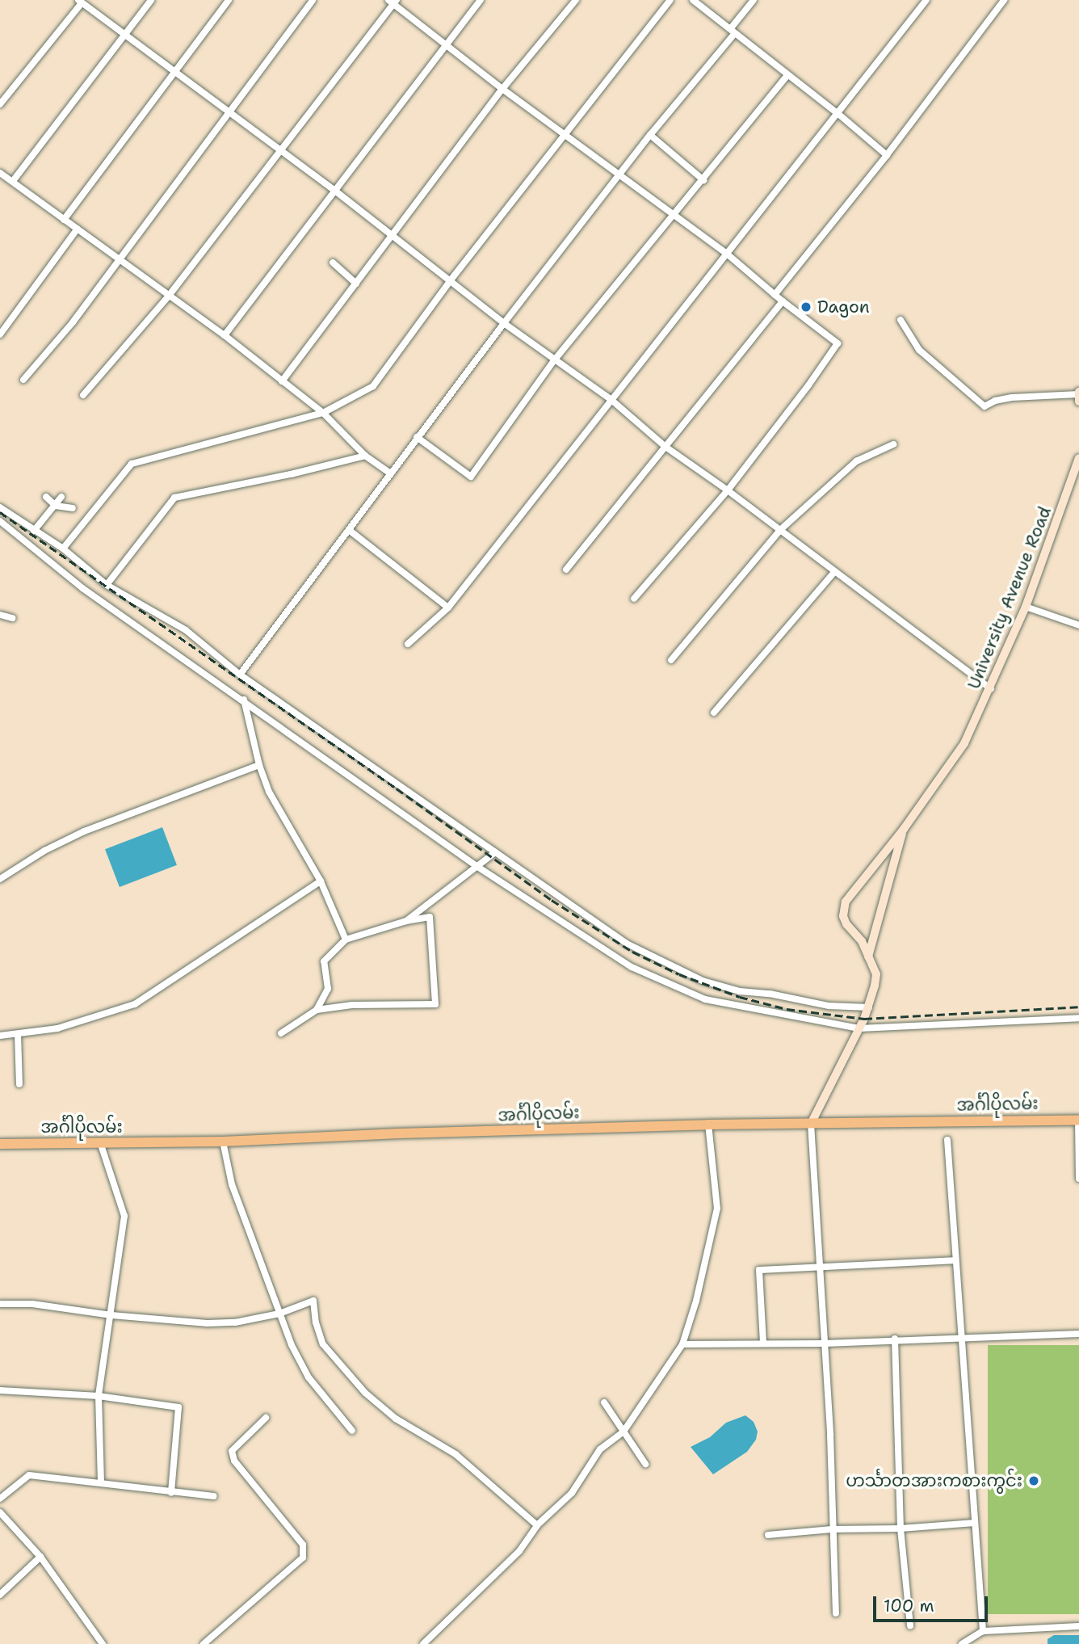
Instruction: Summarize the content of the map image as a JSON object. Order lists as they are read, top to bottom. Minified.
{"streets":{"main road":["University Avenue Road","အင်္ဂါပိုလမ်း"]},"crossings":[["University Avenue Road","အင်္ဂါပိုလမ်း"]],"places":["Dagon","ဟင်္သာတအားကစားကွင်း"],"scale_bar":"100 m"}
